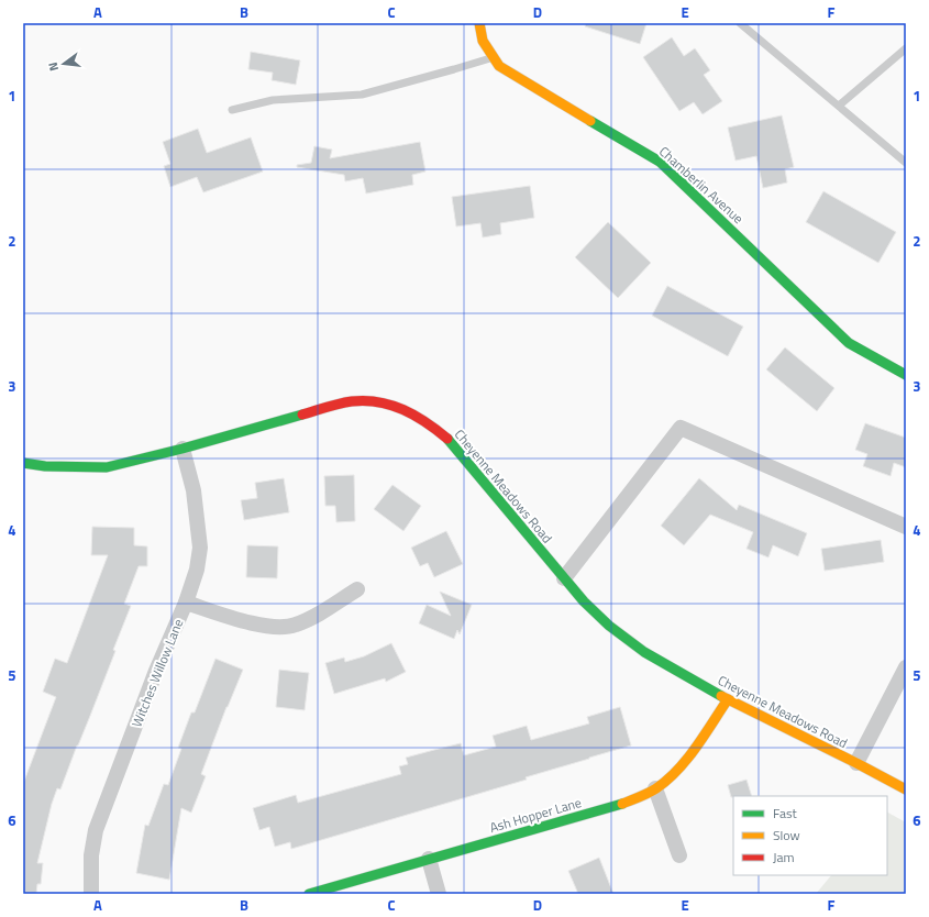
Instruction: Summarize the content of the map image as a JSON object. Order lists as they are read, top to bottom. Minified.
{"streets":{"street":["Chamberlin Avenue","Cheyenne Meadows Road","Witches Willow Lane","Ash Hopper Lane"]},"crossings":[["Cheyenne Meadows Road","Witches Willow Lane"],["Cheyenne Meadows Road","Ash Hopper Lane"]],"legend":["Fast","Slow","Jam"],"north":"left","grid":{"columns":["A","B","C","D","E","F"],"rows":["1","2","3","4","5","6"]}}
